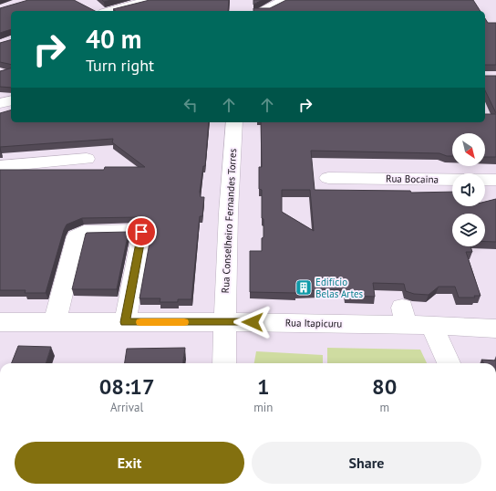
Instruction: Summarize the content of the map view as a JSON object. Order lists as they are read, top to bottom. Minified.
{"streets":{"street":["Rua Bocaina","Rua Conselheiro Fernandes Torres","Rua Itapicuru"]},"crossings":[["Rua Conselheiro Fernandes Torres","Rua Itapicuru"]],"places":{"building":["Edifício Belas Artes"]},"north":"bottom right","page":{"turn":["40 m","Turn right"],"eta":["08:17","Arrival","1","min","80","m"],"buttons":["Exit","Share"]}}
